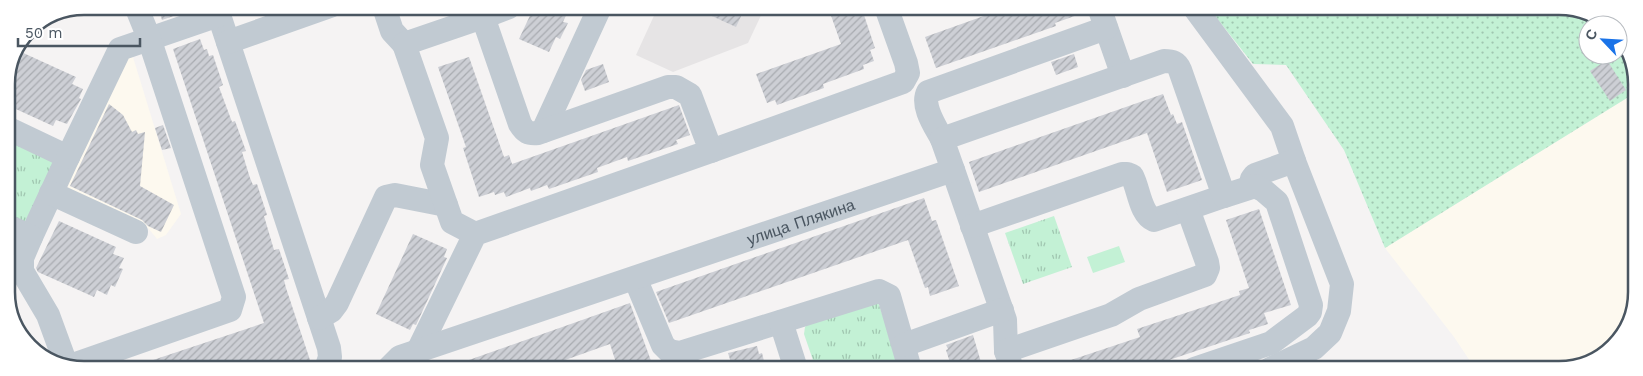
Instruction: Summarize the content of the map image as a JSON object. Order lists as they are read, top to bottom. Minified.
{"streets":{"street":["улица Плякина"]},"scale_bar":"50 m","north":"top left"}
